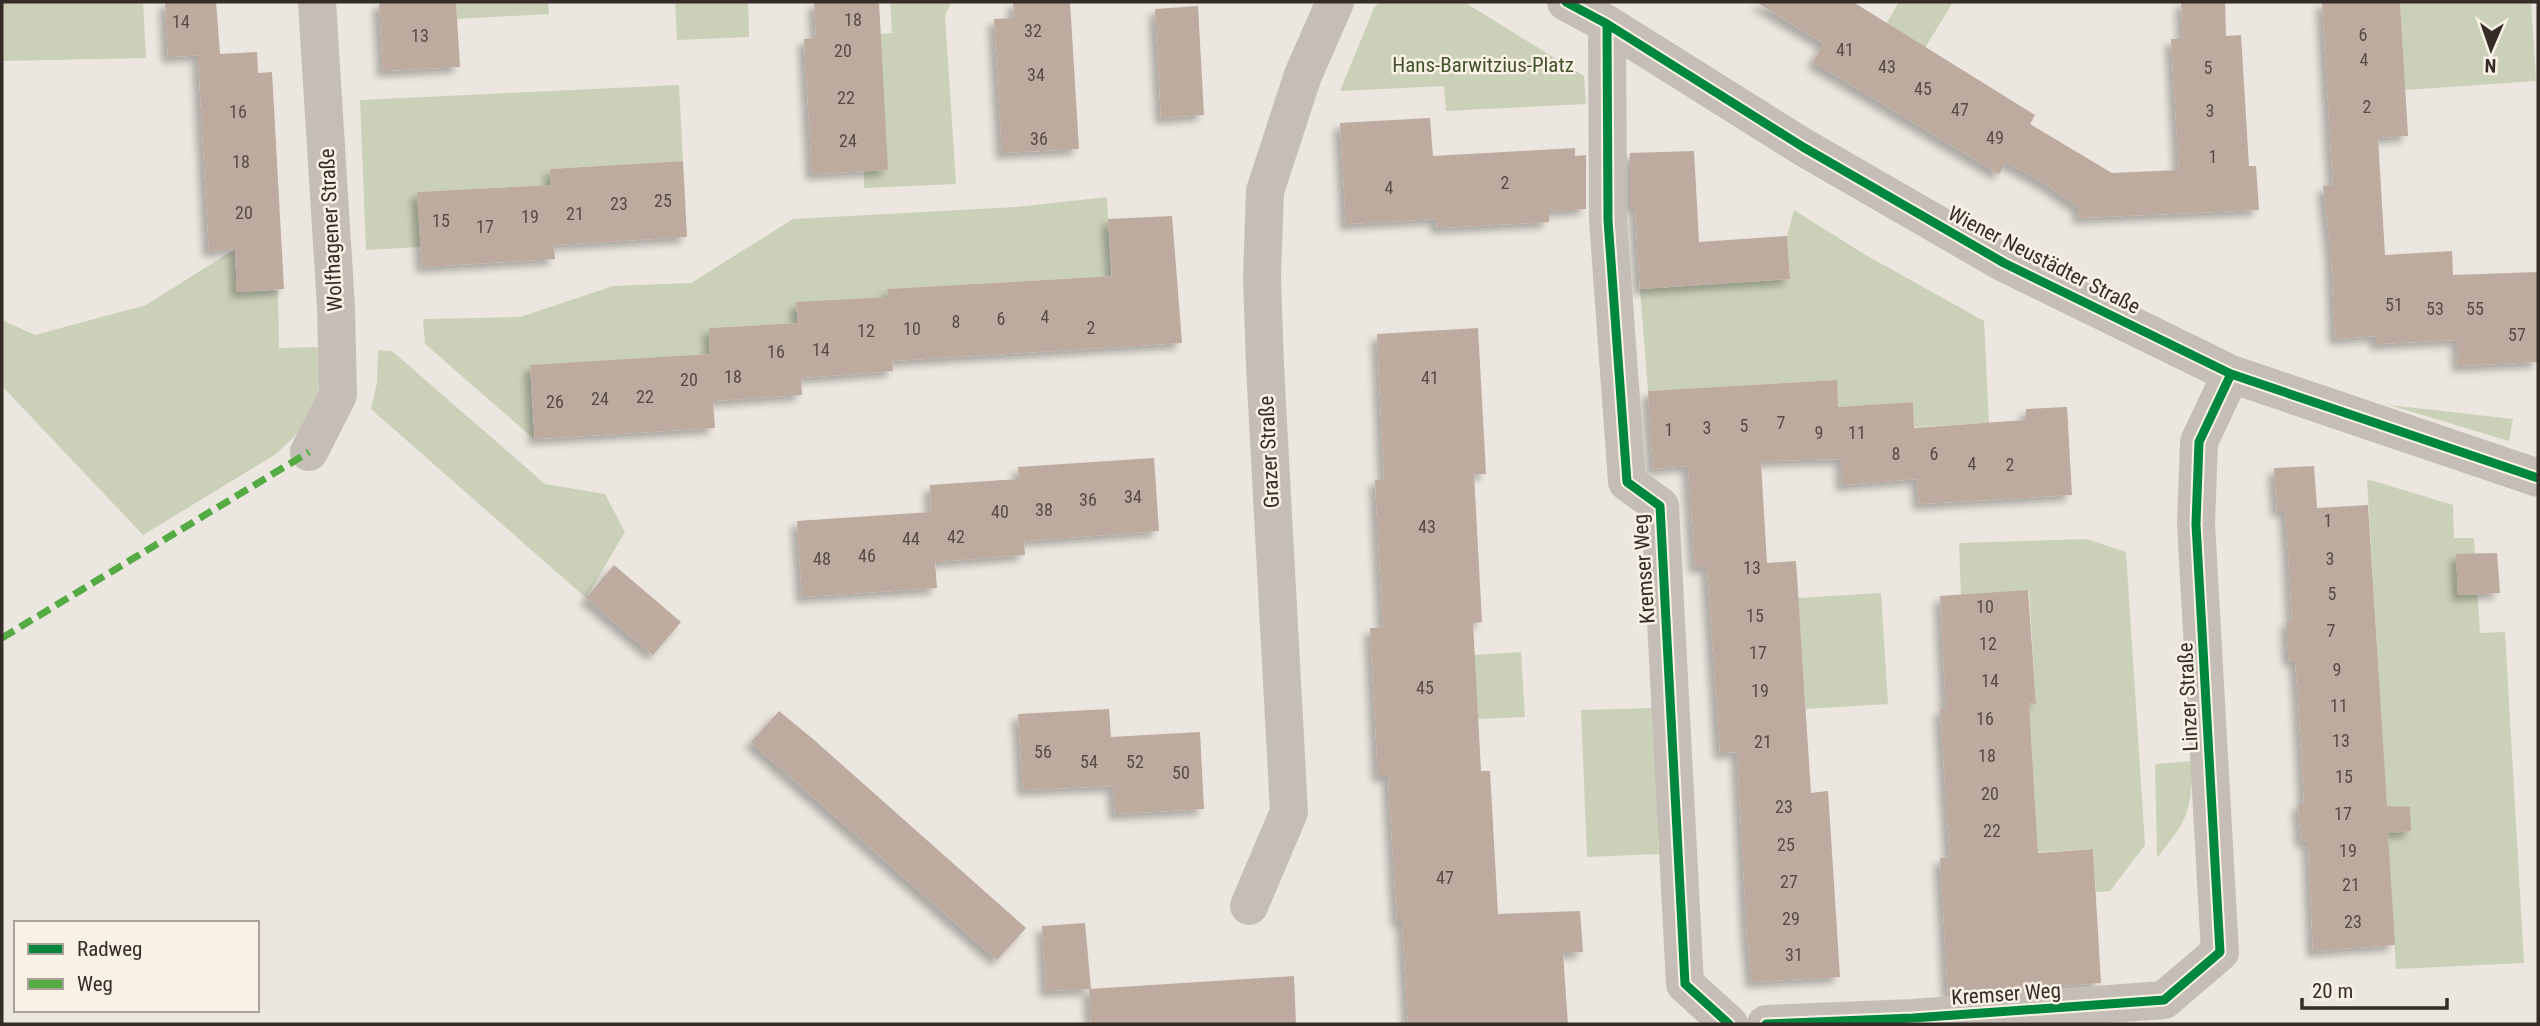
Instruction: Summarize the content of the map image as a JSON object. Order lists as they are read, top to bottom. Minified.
{"streets":{"street":["Wolfhagener Straße","Wiener Neustädter Straße","Grazer Straße","Kremser Weg","Linzer Straße"]},"crossings":[["Wiener Neustädter Straße","Kremser Weg"],["Wiener Neustädter Straße","Linzer Straße"],["Kremser Weg","Linzer Straße"]],"parks":["Hans-Barwitzius-Platz"],"house_numbers":["18","14","32","6","13","41","20","4","43","5","34","45","22","2","47","3","16","49","36","24","1","18","2","4","25","23","20","21","19","15","17","51","53","55","4","6","8","2","10","12","57","14","16","18","41","20","22","24","26","7","5","3","1","9","11","8","6","4","2","34","36","38","40","1","43","42","44","46","48","3","13","5","10","15","7","12","17","9","14","45","19","11","16","13","21","56","18","54","52","50","15","20","23","17","22","25","19","47","27","21","29","23","31"],"legend":["Radweg","Weg"],"scale_bar":"20 m","north":"bottom"}
